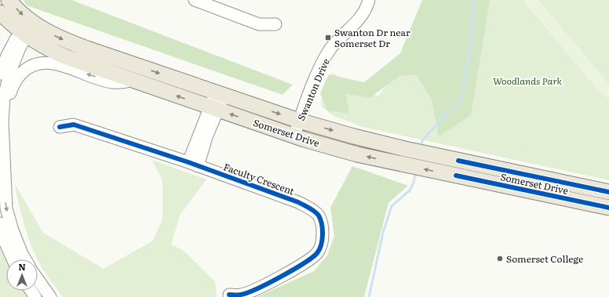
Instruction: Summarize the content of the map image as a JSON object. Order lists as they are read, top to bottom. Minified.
{"streets":{"main road":["Somerset Drive"],"street":["Swanton Drive","Faculty Crescent"]},"crossings":[["Swanton Drive","Somerset Drive"]],"parks":["Woodlands Park"],"places":{"transit":["Swanton Dr near Somerset Dr"],"other":["Somerset College"]},"north":"top"}
